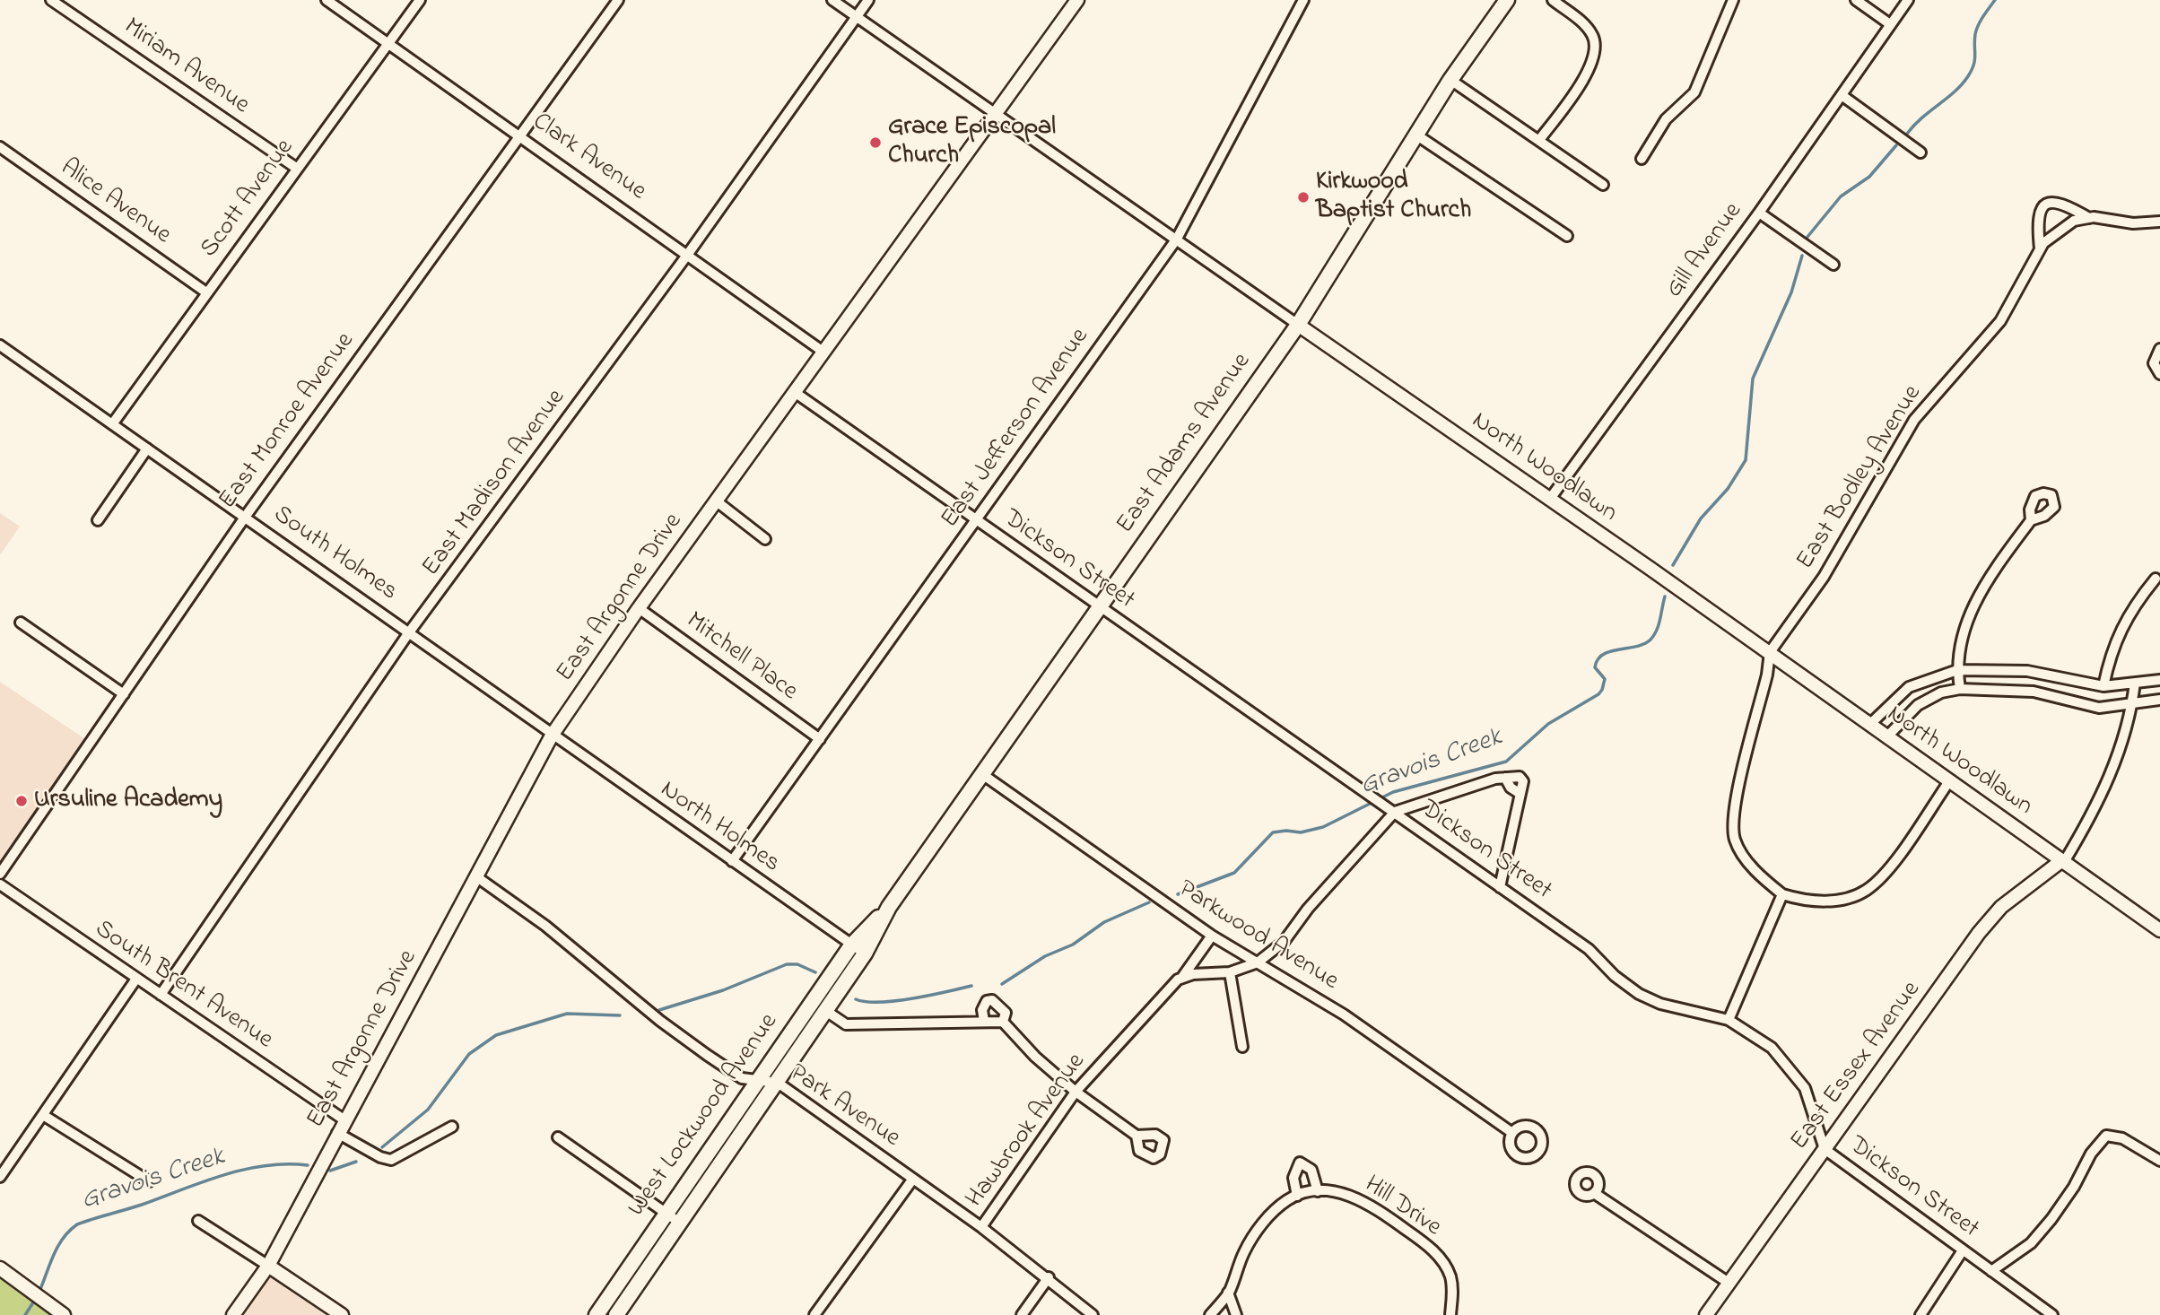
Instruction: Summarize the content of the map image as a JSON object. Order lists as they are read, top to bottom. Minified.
{"streets":{"main road":["East Adams Avenue","West Lockwood Avenue"],"street":["Miriam Avenue","Clark Avenue","Scott Avenue","Alice Avenue","Gill Avenue","East Monroe Avenue","East Jefferson Avenue","North Woodlawn","East Bodley Avenue","East Madison Avenue","South Holmes","Dickson Street","East Argonne Drive","Mitchell Place","North Holmes","Parkwood Avenue","South Brent Avenue","East Essex Avenue","Park Avenue","Hawbrook Avenue","Hill Drive"]},"crossings":[["Miriam Avenue","Scott Avenue"],["Clark Avenue","Scott Avenue"],["Clark Avenue","East Monroe Avenue"],["Clark Avenue","East Madison Avenue"],["Clark Avenue","East Argonne Drive"],["Scott Avenue","Alice Avenue"],["Scott Avenue","South Holmes"],["Gill Avenue","North Woodlawn"],["East Monroe Avenue","South Holmes"],["East Jefferson Avenue","North Woodlawn"],["East Jefferson Avenue","Dickson Street"],["East Jefferson Avenue","Mitchell Place"],["East Jefferson Avenue","North Holmes"],["East Adams Avenue","North Woodlawn"],["East Adams Avenue","Dickson Street"],["East Adams Avenue","North Holmes"],["East Adams Avenue","Parkwood Avenue"],["East Adams Avenue","West Lockwood Avenue"],["North Woodlawn","East Bodley Avenue"],["North Woodlawn","East Madison Avenue"],["North Woodlawn","East Argonne Drive"],["North Woodlawn","East Essex Avenue"],["East Madison Avenue","South Holmes"],["East Madison Avenue","South Brent Avenue"],["South Holmes","East Argonne Drive"],["South Holmes","North Holmes"],["Dickson Street","East Argonne Drive"],["Dickson Street","East Essex Avenue"],["East Argonne Drive","Mitchell Place"],["East Argonne Drive","North Holmes"],["East Argonne Drive","South Brent Avenue"],["East Argonne Drive","Park Avenue"],["North Holmes","West Lockwood Avenue"],["Parkwood Avenue","Hawbrook Avenue"],["Park Avenue","West Lockwood Avenue"],["Park Avenue","Hawbrook Avenue"]],"water":["Gravois Creek"],"places":["Grace Episcopal Church","Kirkwood Baptist Church","Ursuline Academy"]}
